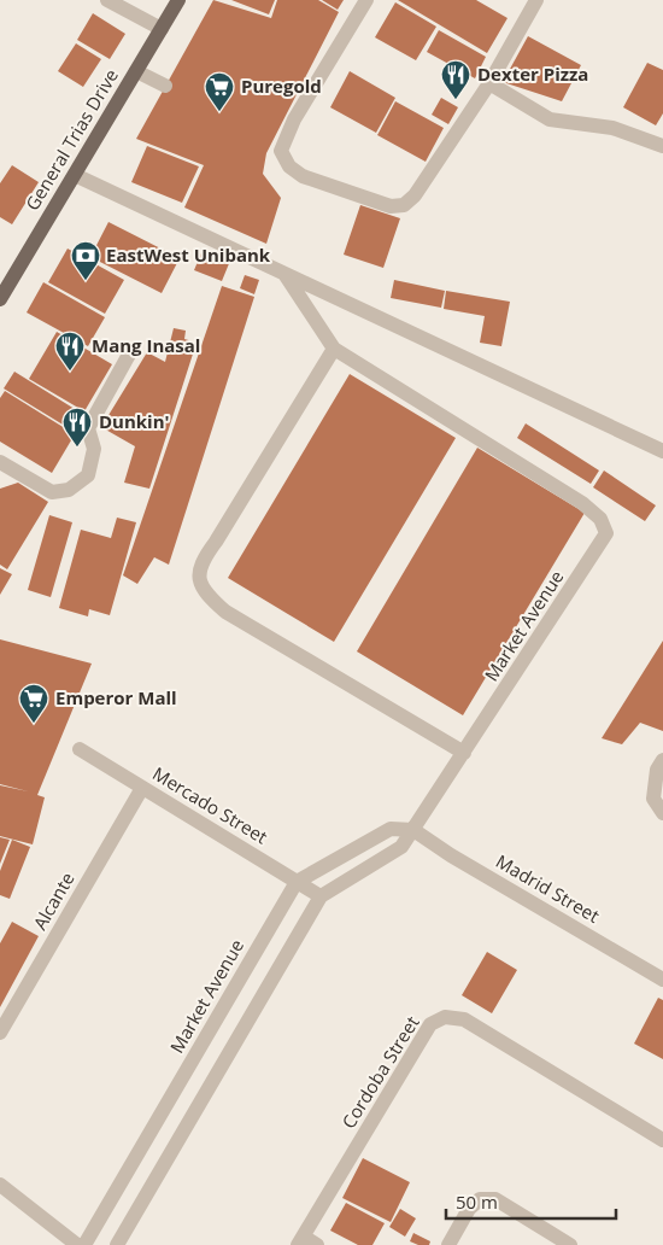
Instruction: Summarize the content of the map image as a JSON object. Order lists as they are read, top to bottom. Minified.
{"streets":{"main road":["General Trias Drive"],"street":["Market Avenue","Mercado Street","Madrid Street","Alcante","Cordoba Street"]},"crossings":[["Market Avenue","Mercado Street"],["Market Avenue","Madrid Street"],["Mercado Street","Alcante"]],"places":{"restaurant":["Dexter Pizza","Mang Inasal","Dunkin'"],"supermarket":["Puregold","Emperor Mall"],"bank":["EastWest Unibank"]},"scale_bar":"50 m"}
